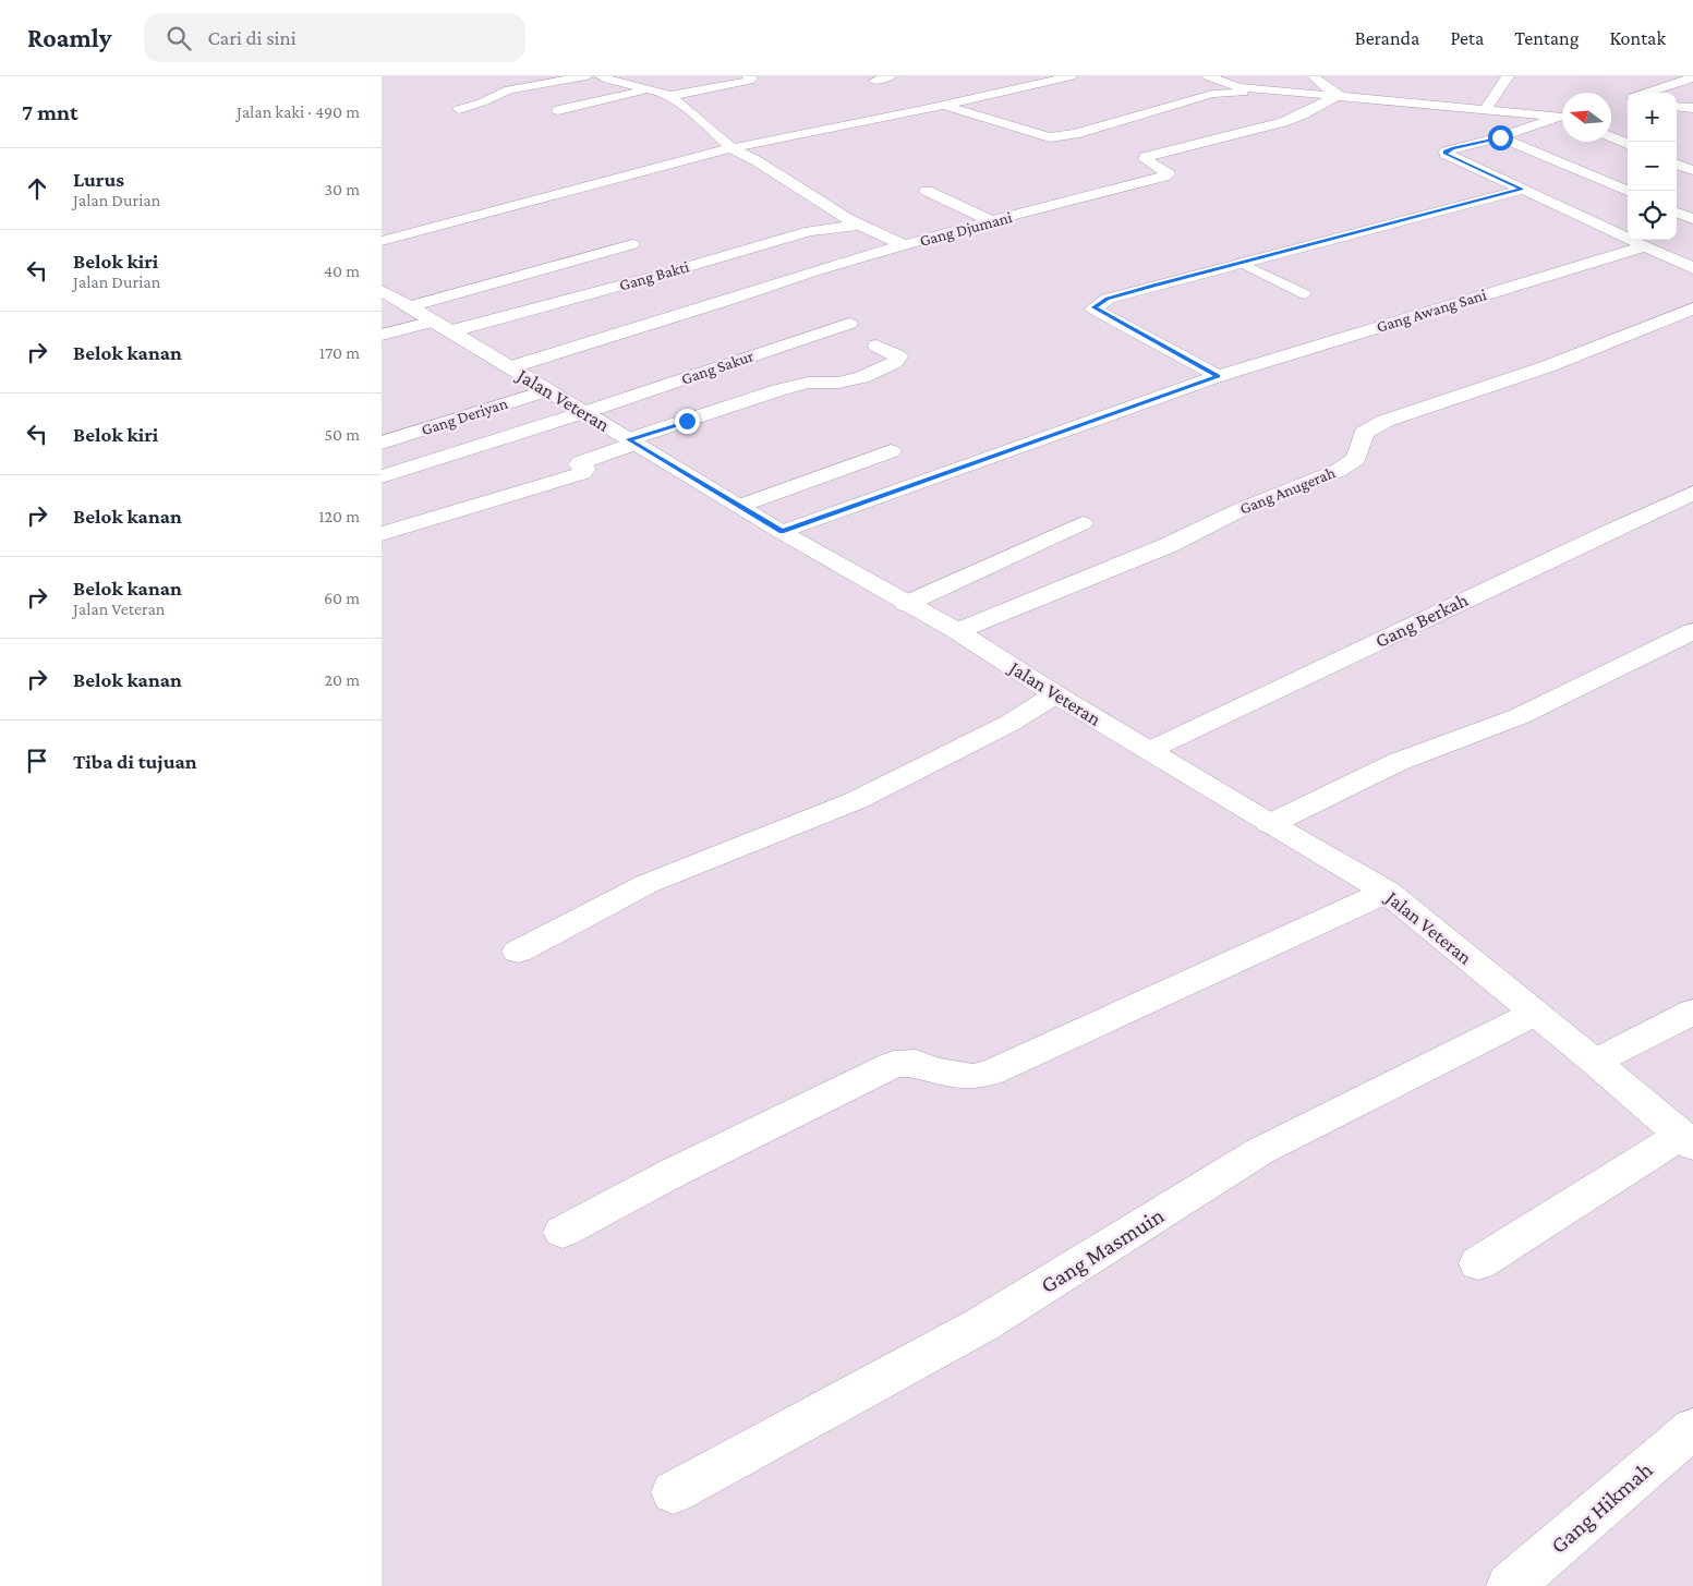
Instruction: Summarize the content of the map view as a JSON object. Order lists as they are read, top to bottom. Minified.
{"streets":{"street":["Gang Djumani","Gang Bakti","Gang Awang Sani","Gang Sakur","Jalan Veteran","Gang Deriyan","Gang Anugerah","Gang Berkah","Gang Masmuin","Gang Hikmah"]},"crossings":[["Gang Djumani","Jalan Veteran"],["Gang Bakti","Jalan Veteran"],["Gang Awang Sani","Jalan Veteran"],["Gang Sakur","Jalan Veteran"],["Jalan Veteran","Gang Deriyan"],["Jalan Veteran","Gang Anugerah"],["Jalan Veteran","Gang Berkah"],["Jalan Veteran","Gang Masmuin"]],"north":"left","page":{"header":"Roamly","search":"Cari di sini","nav":["Beranda","Peta","Tentang","Kontak"],"heading":["7 mnt","Jalan kaki · 490 m"],"map_buttons":["+","−"],"list":[["Lurus","Jalan Durian","30 m"],["Belok kiri","Jalan Durian","40 m"],["Belok kanan","170 m"],["Belok kiri","50 m"],["Belok kanan","120 m"],["Belok kanan","Jalan Veteran","60 m"],["Belok kanan","20 m"],"Tiba di tujuan"]}}
